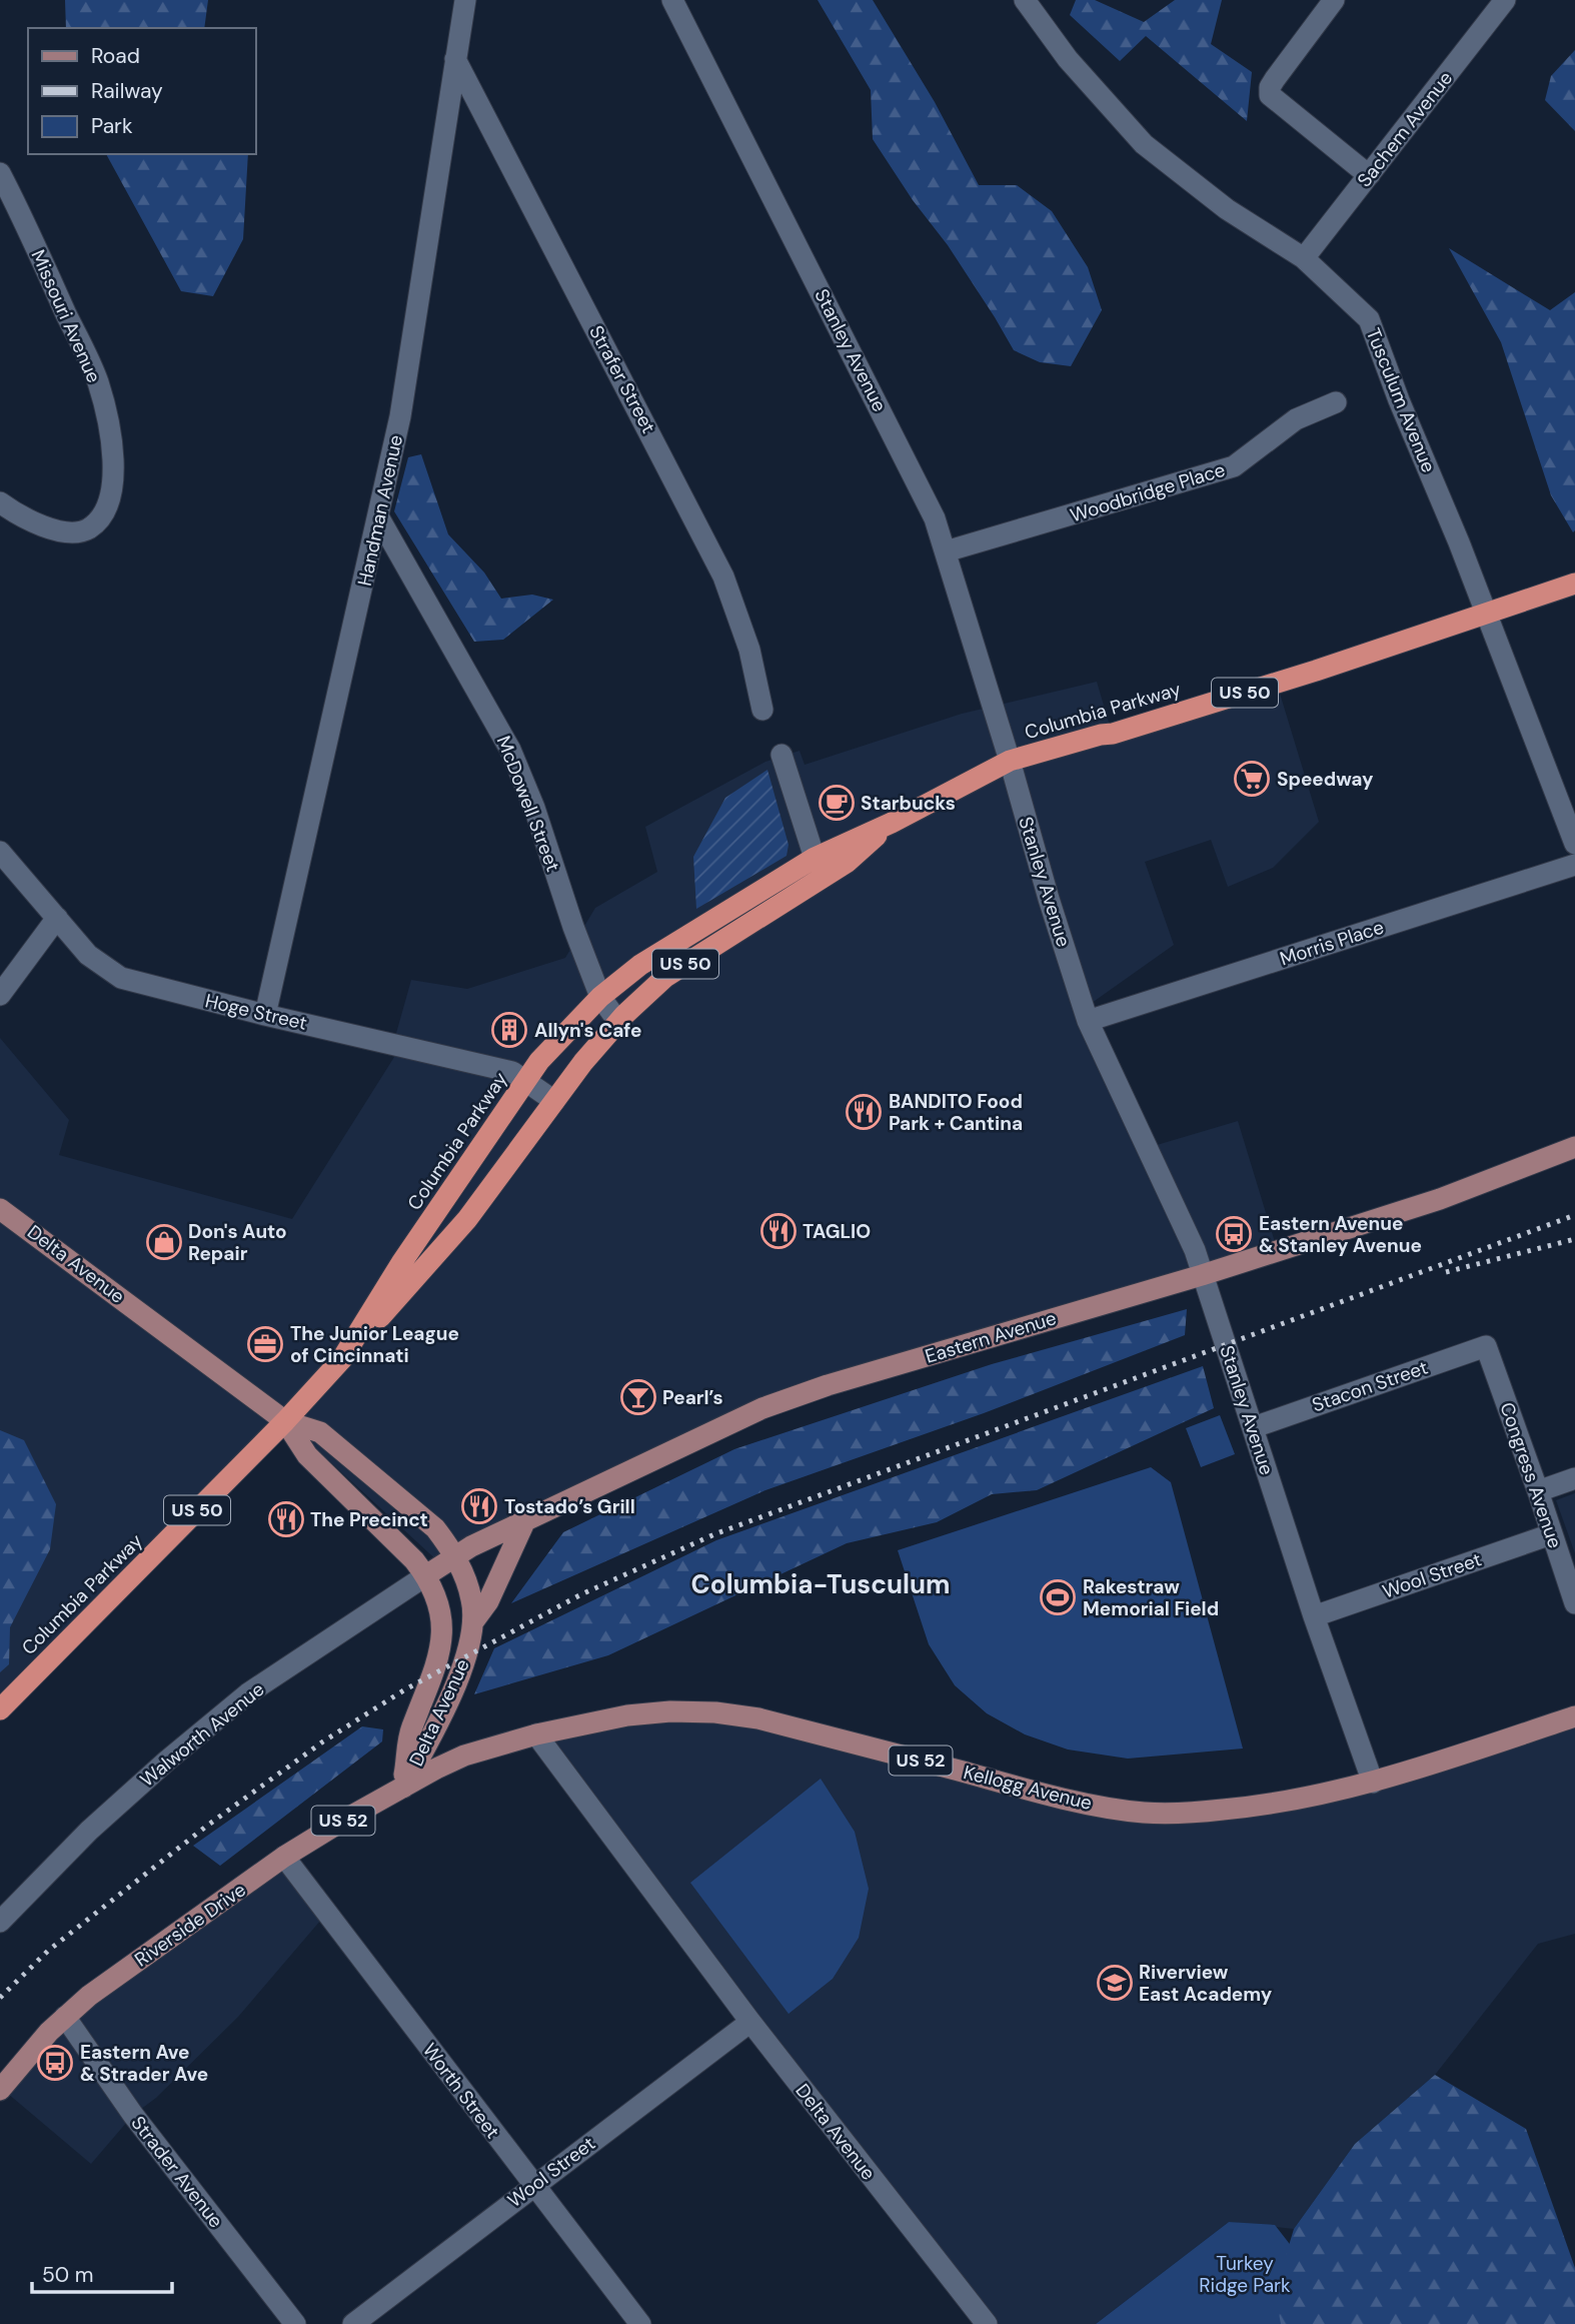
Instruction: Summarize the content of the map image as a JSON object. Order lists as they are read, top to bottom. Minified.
{"streets":{"highway":["US 50","Columbia Parkway"],"main road":["Delta Avenue","Eastern Avenue","US 52","Kellogg Avenue","Riverside Drive"],"street":["Sachem Avenue","Missouri Avenue","Stanley Avenue","Strafer Street","Tusculum Avenue","Woodbridge Place","Handman Avenue","McDowell Street","Morris Place","Hoge Street","Stacon Street","Congress Avenue","Wool Street","Walworth Avenue","Worth Street","Strader Avenue"]},"crossings":[["Sachem Avenue","Tusculum Avenue"],["Stanley Avenue","Woodbridge Place"],["Stanley Avenue","Columbia Parkway"],["Stanley Avenue","Morris Place"],["Stanley Avenue","Eastern Avenue"],["Stanley Avenue","Stacon Street"],["Stanley Avenue","Wool Street"],["Stanley Avenue","Kellogg Avenue"],["Strafer Street","Handman Avenue"],["Tusculum Avenue","Columbia Parkway"],["Handman Avenue","McDowell Street"],["Handman Avenue","Hoge Street"],["Columbia Parkway","McDowell Street"],["Columbia Parkway","Hoge Street"],["Columbia Parkway","Delta Avenue"],["Delta Avenue","Eastern Avenue"],["Delta Avenue","Wool Street"],["Delta Avenue","Walworth Avenue"],["Delta Avenue","Kellogg Avenue"],["Delta Avenue","Riverside Drive"],["Eastern Avenue","Walworth Avenue"],["Stacon Street","Congress Avenue"],["Congress Avenue","Wool Street"],["Wool Street","Worth Street"],["Kellogg Avenue","Riverside Drive"],["Riverside Drive","Worth Street"],["Riverside Drive","Strader Avenue"]],"districts":["Columbia-Tusculum"],"parks":["Turkey Ridge Park"],"places":{"supermarket":["Speedway"],"cafe":["Starbucks"],"building":["Allyn's Cafe"],"restaurant":["BANDITO Food Park + Cantina","TAGLIO","Tostado’s Grill","The Precinct"],"bus stop":["Eastern Avenue & Stanley Avenue","Eastern Ave & Strader Ave"],"shop":["Don's Auto Repair"],"office":["The Junior League of Cincinnati"],"bar":["Pearl’s"],"sports":["Rakestraw Memorial Field"],"school or university":["Riverview East Academy"]},"legend":["Road","Railway","Park"],"scale_bar":"50 m"}
